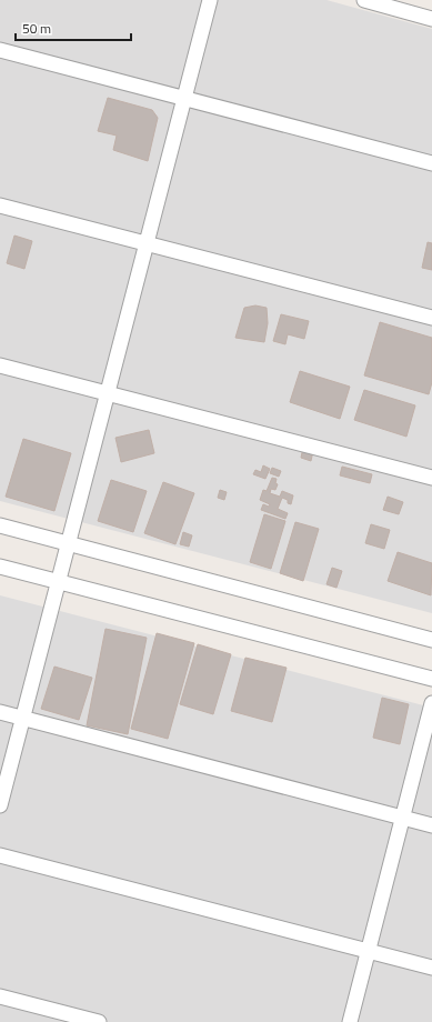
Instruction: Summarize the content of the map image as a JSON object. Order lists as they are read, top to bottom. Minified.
{"scale_bar":"50 m"}
